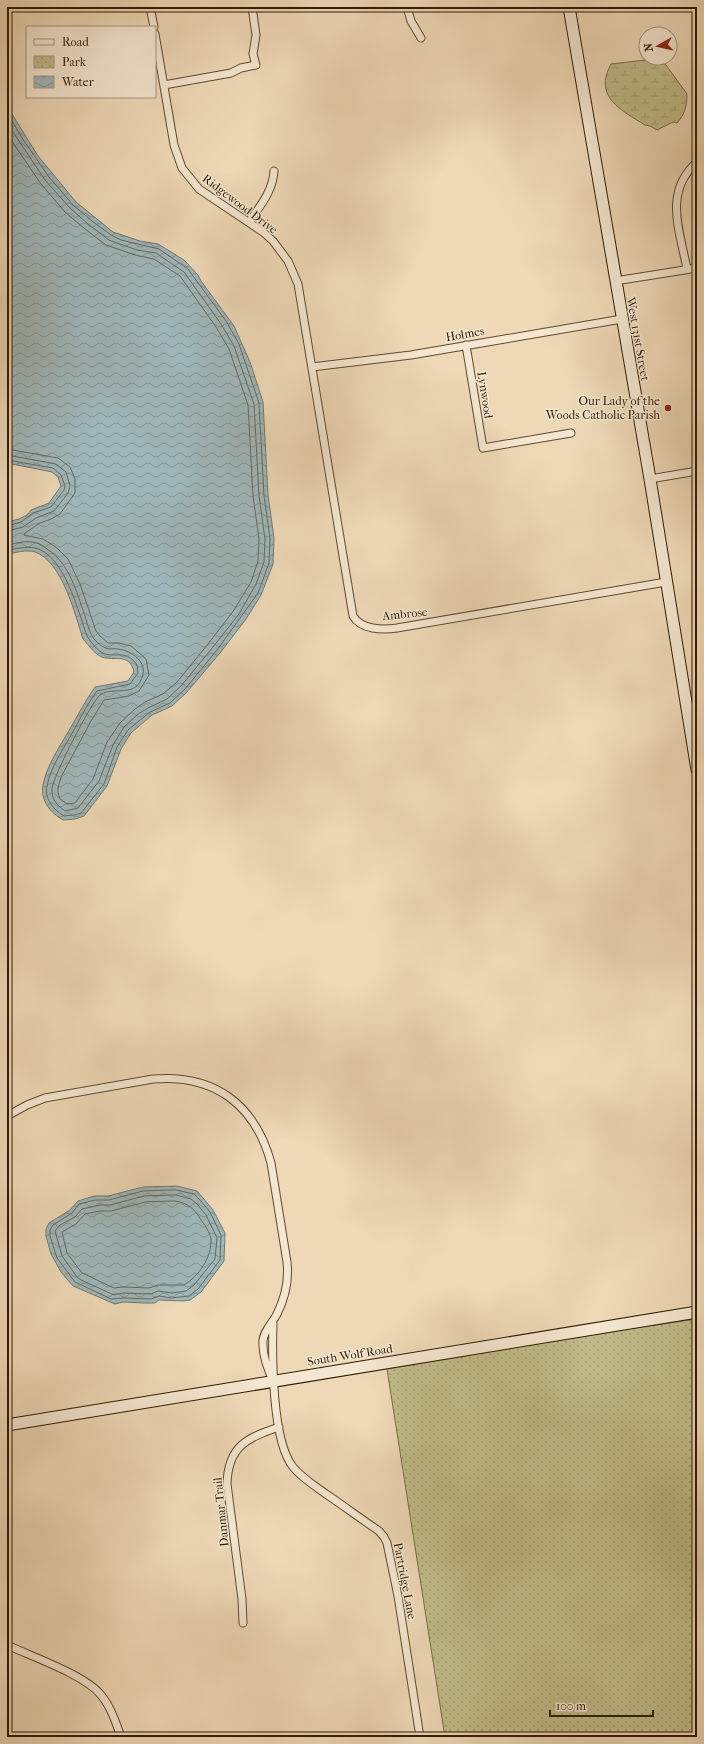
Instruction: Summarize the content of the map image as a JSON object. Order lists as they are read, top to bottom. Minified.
{"streets":{"street":["Ridgewood Drive","Holmes","West 131st Street","Lynwood","Ambrose","South Wolf Road","Danmar Trail","Partridge Lane"]},"crossings":[["Ridgewood Drive","Holmes"],["Ridgewood Drive","Ambrose"],["Holmes","West 131st Street"],["Holmes","Lynwood"],["Holmes","Ambrose"],["West 131st Street","Ambrose"],["South Wolf Road","Partridge Lane"],["Danmar Trail","Partridge Lane"]],"places":["Our Lady of the Woods Catholic Parish"],"legend":["Road","Park","Water"],"scale_bar":"100 m","north":"left"}
